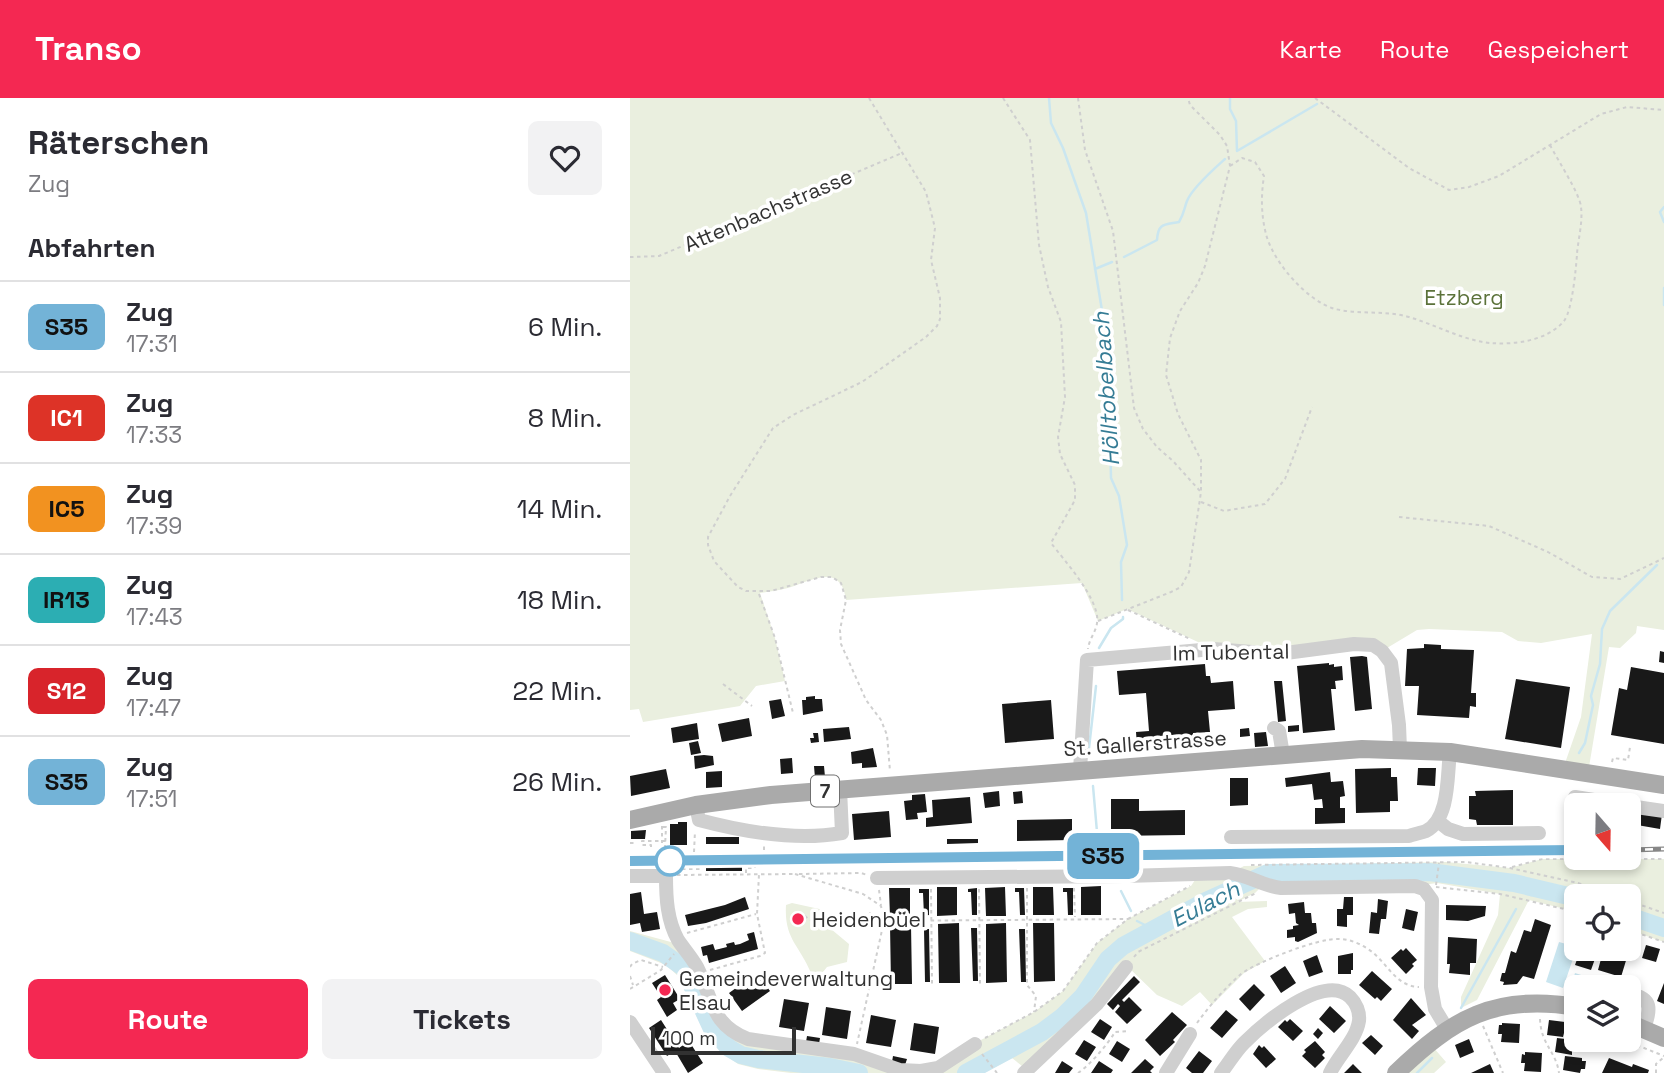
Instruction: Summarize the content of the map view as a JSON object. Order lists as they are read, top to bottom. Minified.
{"streets":{"main road":["St. Gallerstrasse","7"],"street":["Im Tubental"],"path":["Attenbachstrasse"]},"crossings":[["Im Tubental","St. Gallerstrasse"]],"water":["Hölltobelbach","Eulach"],"parks":["Etzberg"],"places":["Heidenbüel","Gemeindeverwaltung Elsau"],"scale_bar":"100 m","north":"bottom","page":{"header":"Transo","nav":["Karte","Route","Gespeichert"],"heading":[["Räterschen","Zug"],"Abfahrten"],"on_map":"S35","list":[{"mark":"S35","name":"Zug","note":"17:31","value":"6 Min."},{"mark":"IC1","name":"Zug","note":"17:33","value":"8 Min."},{"mark":"IC5","name":"Zug","note":"17:39","value":"14 Min."},{"mark":"IR13","name":"Zug","note":"17:43","value":"18 Min."},{"mark":"S12","name":"Zug","note":"17:47","value":"22 Min."},{"mark":"S35","name":"Zug","note":"17:51","value":"26 Min."}],"buttons":["Route","Tickets"],"scale":"100 m"}}
